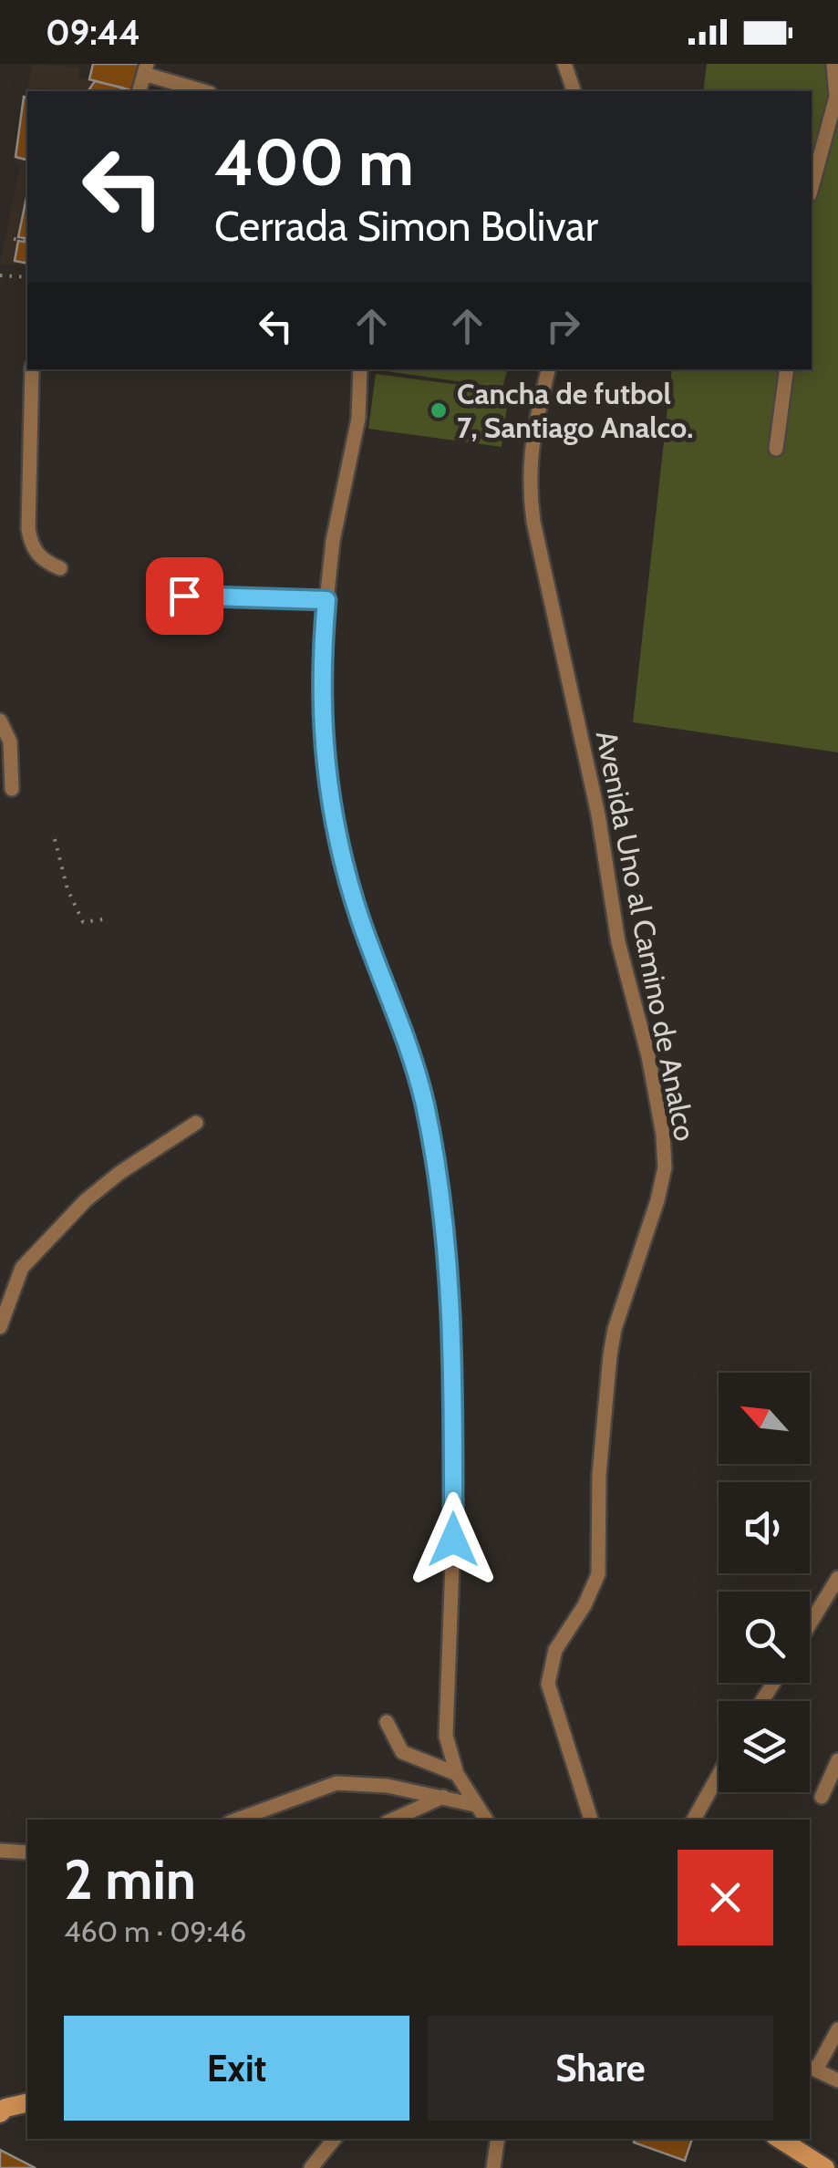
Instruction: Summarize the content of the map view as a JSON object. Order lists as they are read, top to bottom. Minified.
{"streets":{"street":["Avenida Uno al Camino de Analco"]},"places":["Cancha de futbol 7, Santiago Analco."],"north":"top left","page":{"status":"09:44","turn":["400 m","Cerrada Simon Bolivar"],"heading":["2 min","460 m · 09:46"],"buttons":["Exit","Share"]}}
